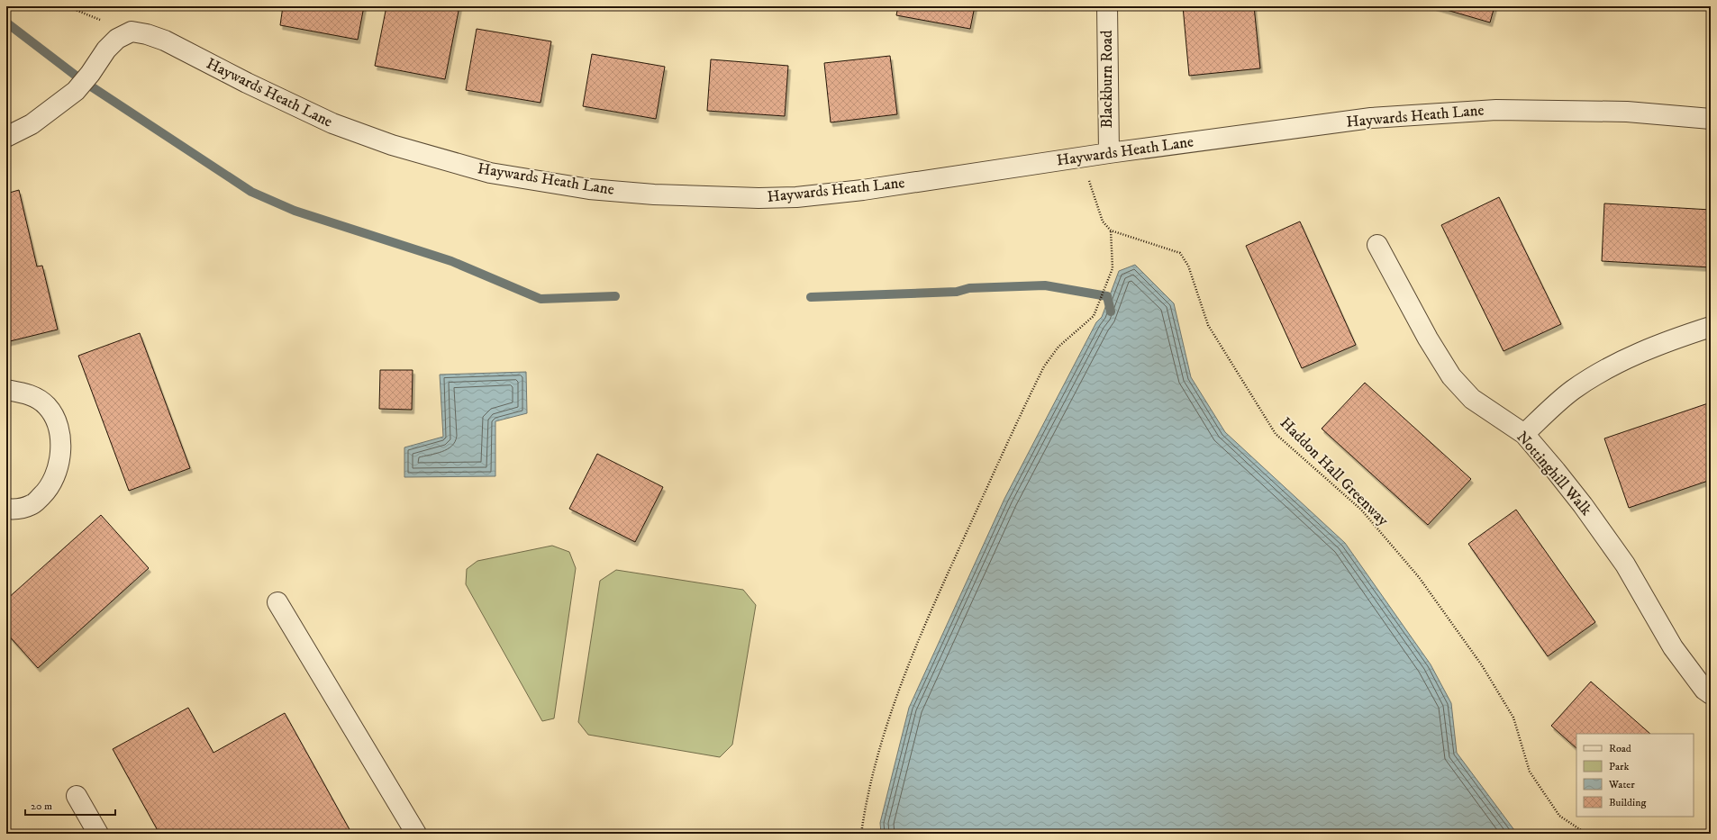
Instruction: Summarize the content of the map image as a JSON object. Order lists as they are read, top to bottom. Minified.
{"streets":{"street":["Blackburn Road","Haywards Heath Lane","Nottinghill Walk"],"path":["Haddon Hall Greenway"]},"crossings":[["Blackburn Road","Haywards Heath Lane"]],"legend":["Road","Park","Water","Building"],"scale_bar":"20 m"}
